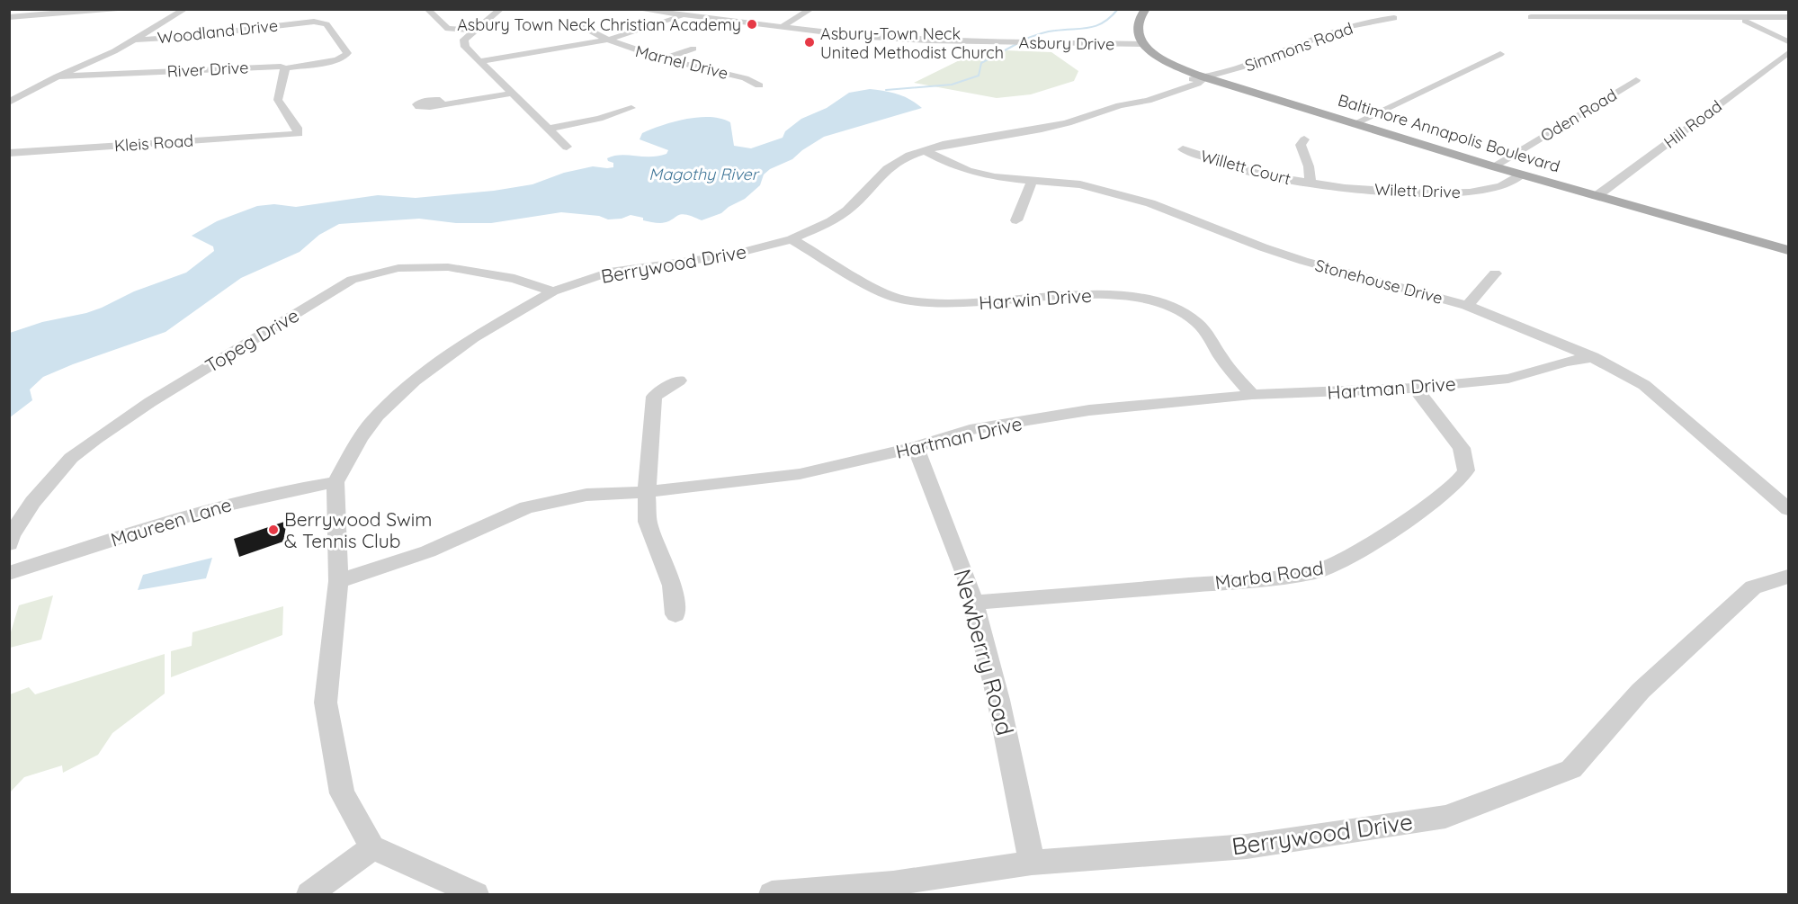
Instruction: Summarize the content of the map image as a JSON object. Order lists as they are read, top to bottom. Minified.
{"streets":{"main road":["Baltimore Annapolis Boulevard"],"street":["Woodland Drive","Asbury Drive","Simmons Road","Marnel Drive","River Drive","Oden Road","Hill Road","Kleis Road","Willett Court","Wilett Drive","Berrywood Drive","Stonehouse Drive","Harwin Drive","Topeg Drive","Hartman Drive","Maureen Lane","Marba Road","Newberry Road"]},"crossings":[["Woodland Drive","River Drive"],["Woodland Drive","Kleis Road"],["Asbury Drive","Baltimore Annapolis Boulevard"],["Simmons Road","Baltimore Annapolis Boulevard"],["Simmons Road","Berrywood Drive"],["River Drive","Kleis Road"],["Oden Road","Baltimore Annapolis Boulevard"],["Hill Road","Baltimore Annapolis Boulevard"],["Baltimore Annapolis Boulevard","Wilett Drive"],["Baltimore Annapolis Boulevard","Berrywood Drive"],["Willett Court","Wilett Drive"],["Berrywood Drive","Stonehouse Drive"],["Berrywood Drive","Harwin Drive"],["Berrywood Drive","Topeg Drive"],["Berrywood Drive","Maureen Lane"],["Berrywood Drive","Newberry Road"],["Stonehouse Drive","Hartman Drive"],["Harwin Drive","Hartman Drive"],["Hartman Drive","Marba Road"],["Hartman Drive","Newberry Road"],["Marba Road","Newberry Road"]],"water":["Magothy River"],"places":["Asbury Town Neck Christian Academy","Asbury-Town Neck United Methodist Church","Berrywood Swim & Tennis Club"]}
